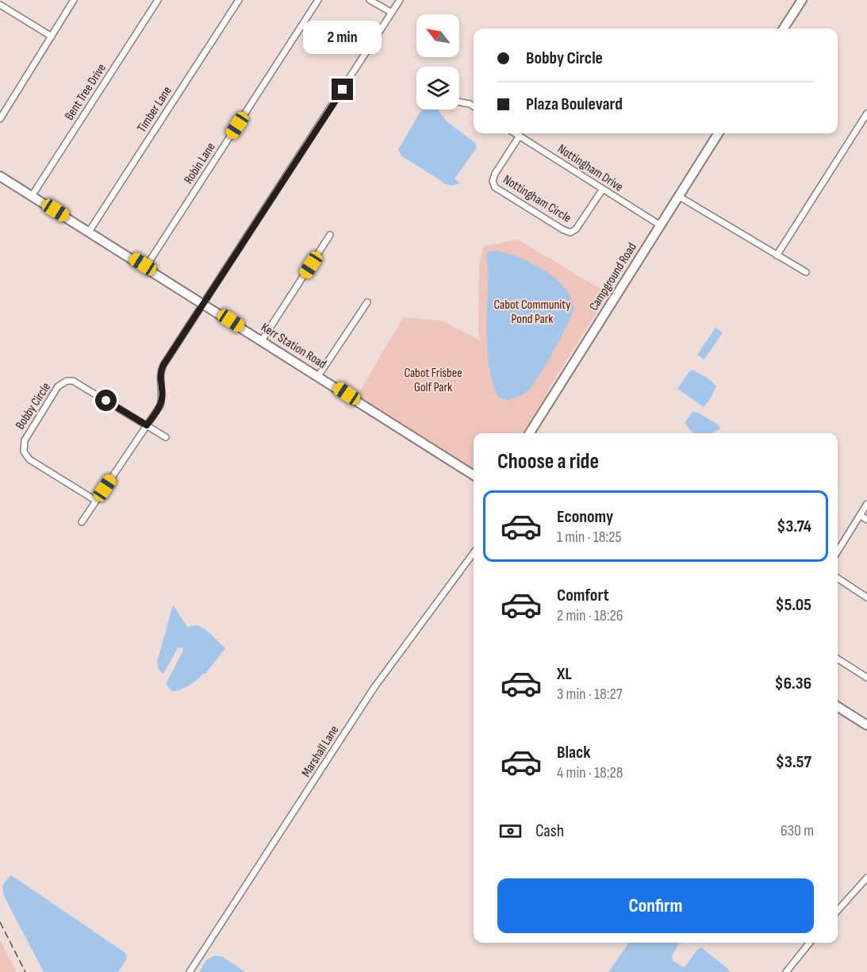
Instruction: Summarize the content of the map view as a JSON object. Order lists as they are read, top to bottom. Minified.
{"streets":{"street":["Bent Tree Drive","Timber Lane","Robin Lane","Nottingham Drive","Nottingham Circle","Campground Road","Kerr Station Road","Bobby Circle","Marshall Lane"]},"crossings":[["Bent Tree Drive","Kerr Station Road"],["Timber Lane","Kerr Station Road"],["Robin Lane","Kerr Station Road"],["Nottingham Drive","Nottingham Circle"],["Nottingham Drive","Campground Road"]],"parks":["Cabot Community Pond Park","Cabot Frisbee Golf Park"],"north":"top left","page":{"bubble":"2 min","banner":["Bobby Circle","Plaza Boulevard"],"heading":"Choose a ride","list":[{"name":"Economy","note":"1 min · 18:25","value":"$3.74"},{"name":"Comfort","note":"2 min · 18:26","value":"$5.05"},{"name":"XL","note":"3 min · 18:27","value":"$6.36"},{"name":"Black","note":"4 min · 18:28","value":"$3.57"}],"pay":["Cash","630 m"],"buttons":"Confirm"}}
